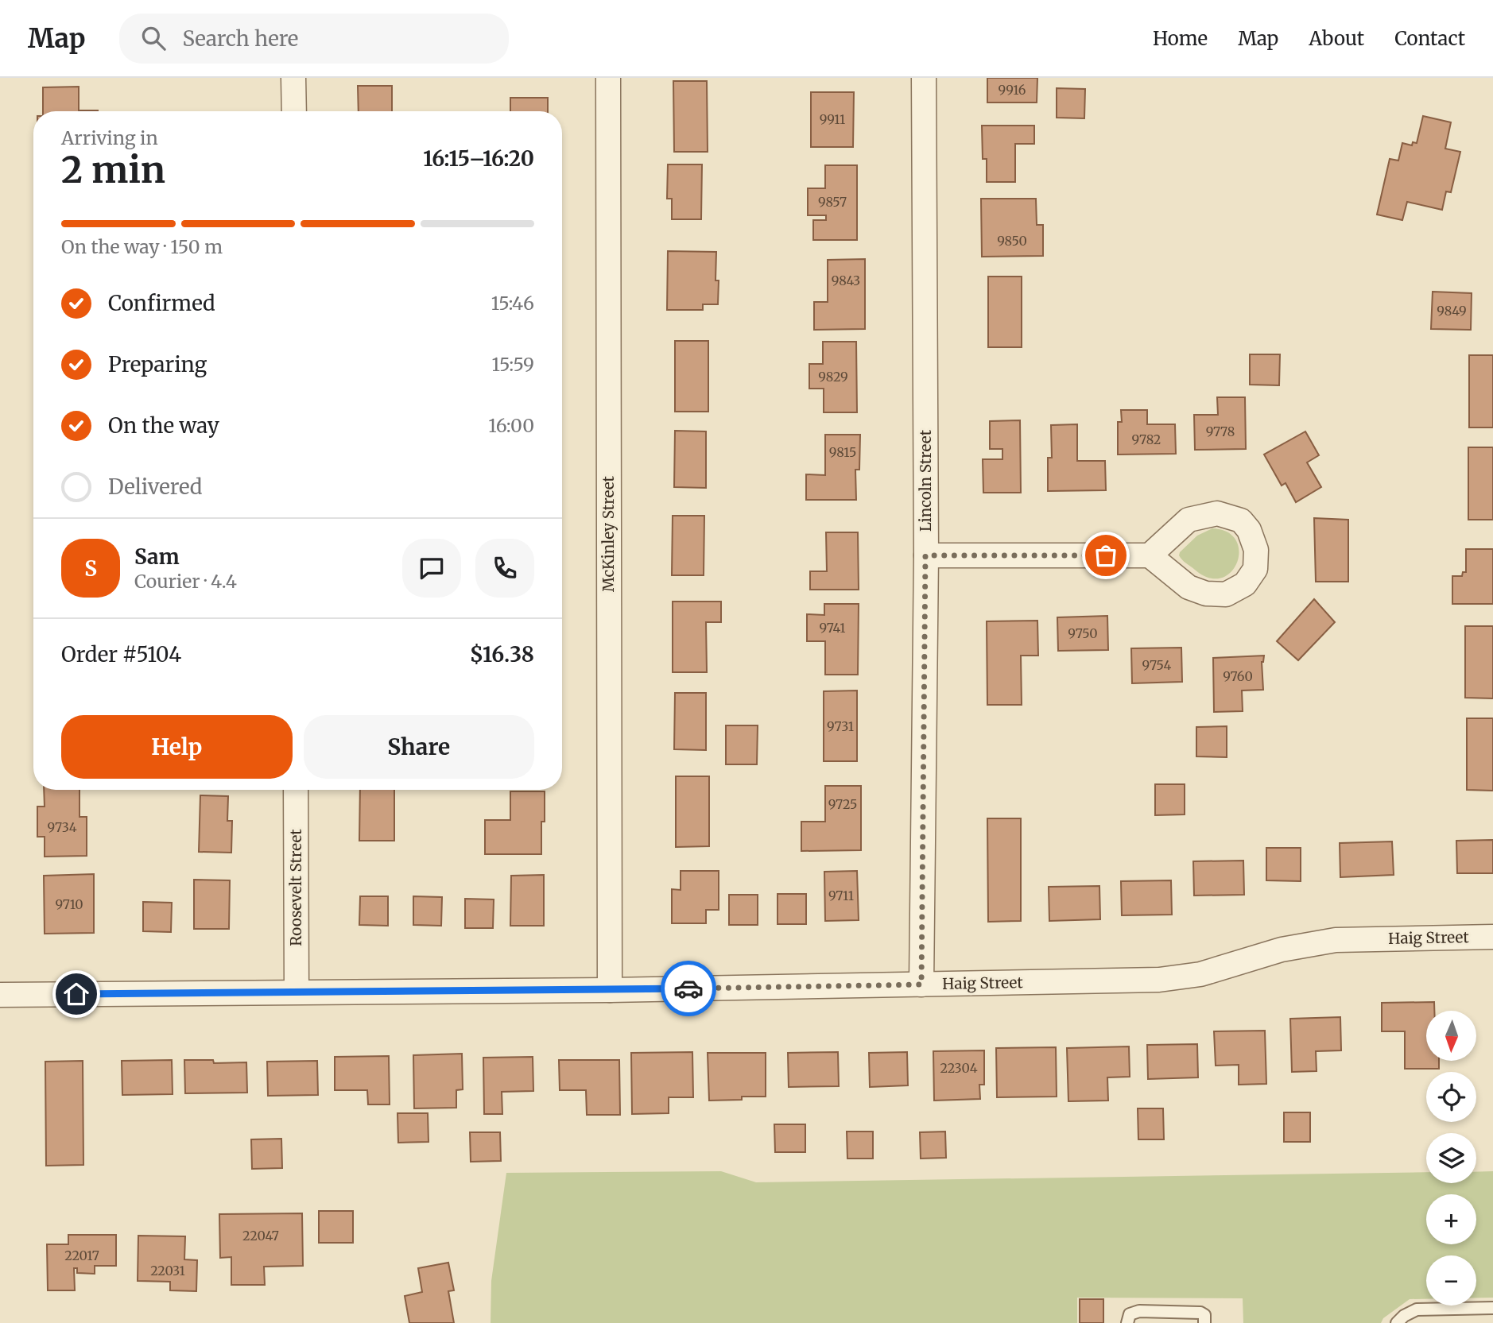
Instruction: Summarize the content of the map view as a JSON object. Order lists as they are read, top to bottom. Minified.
{"streets":{"street":["Lincoln Street","McKinley Street","Roosevelt Street","Haig Street"]},"crossings":[["Lincoln Street","Haig Street"],["McKinley Street","Haig Street"],["Roosevelt Street","Haig Street"]],"house_numbers":["9916","9911","9857","9850","9843","9849","9829","9778","9782","9815","9741","9750","9754","9760","9731","9725","9734","9711","9710","22304","22047","22017","22031"],"north":"bottom","page":{"header":"Map","search":"Search here","nav":["Home","Map","About","Contact"],"heading":["2 min","Arriving in","16:15–16:20"],"panel":["Sam","Courier · 4.4","Order #5104","$16.38"],"bar":"On the way · 150 m","list":[["Confirmed","15:46"],["Preparing","15:59"],["On the way","16:00"],"Delivered"],"round":"S","buttons":["Help","Share"],"map_buttons":["+","−"]}}
